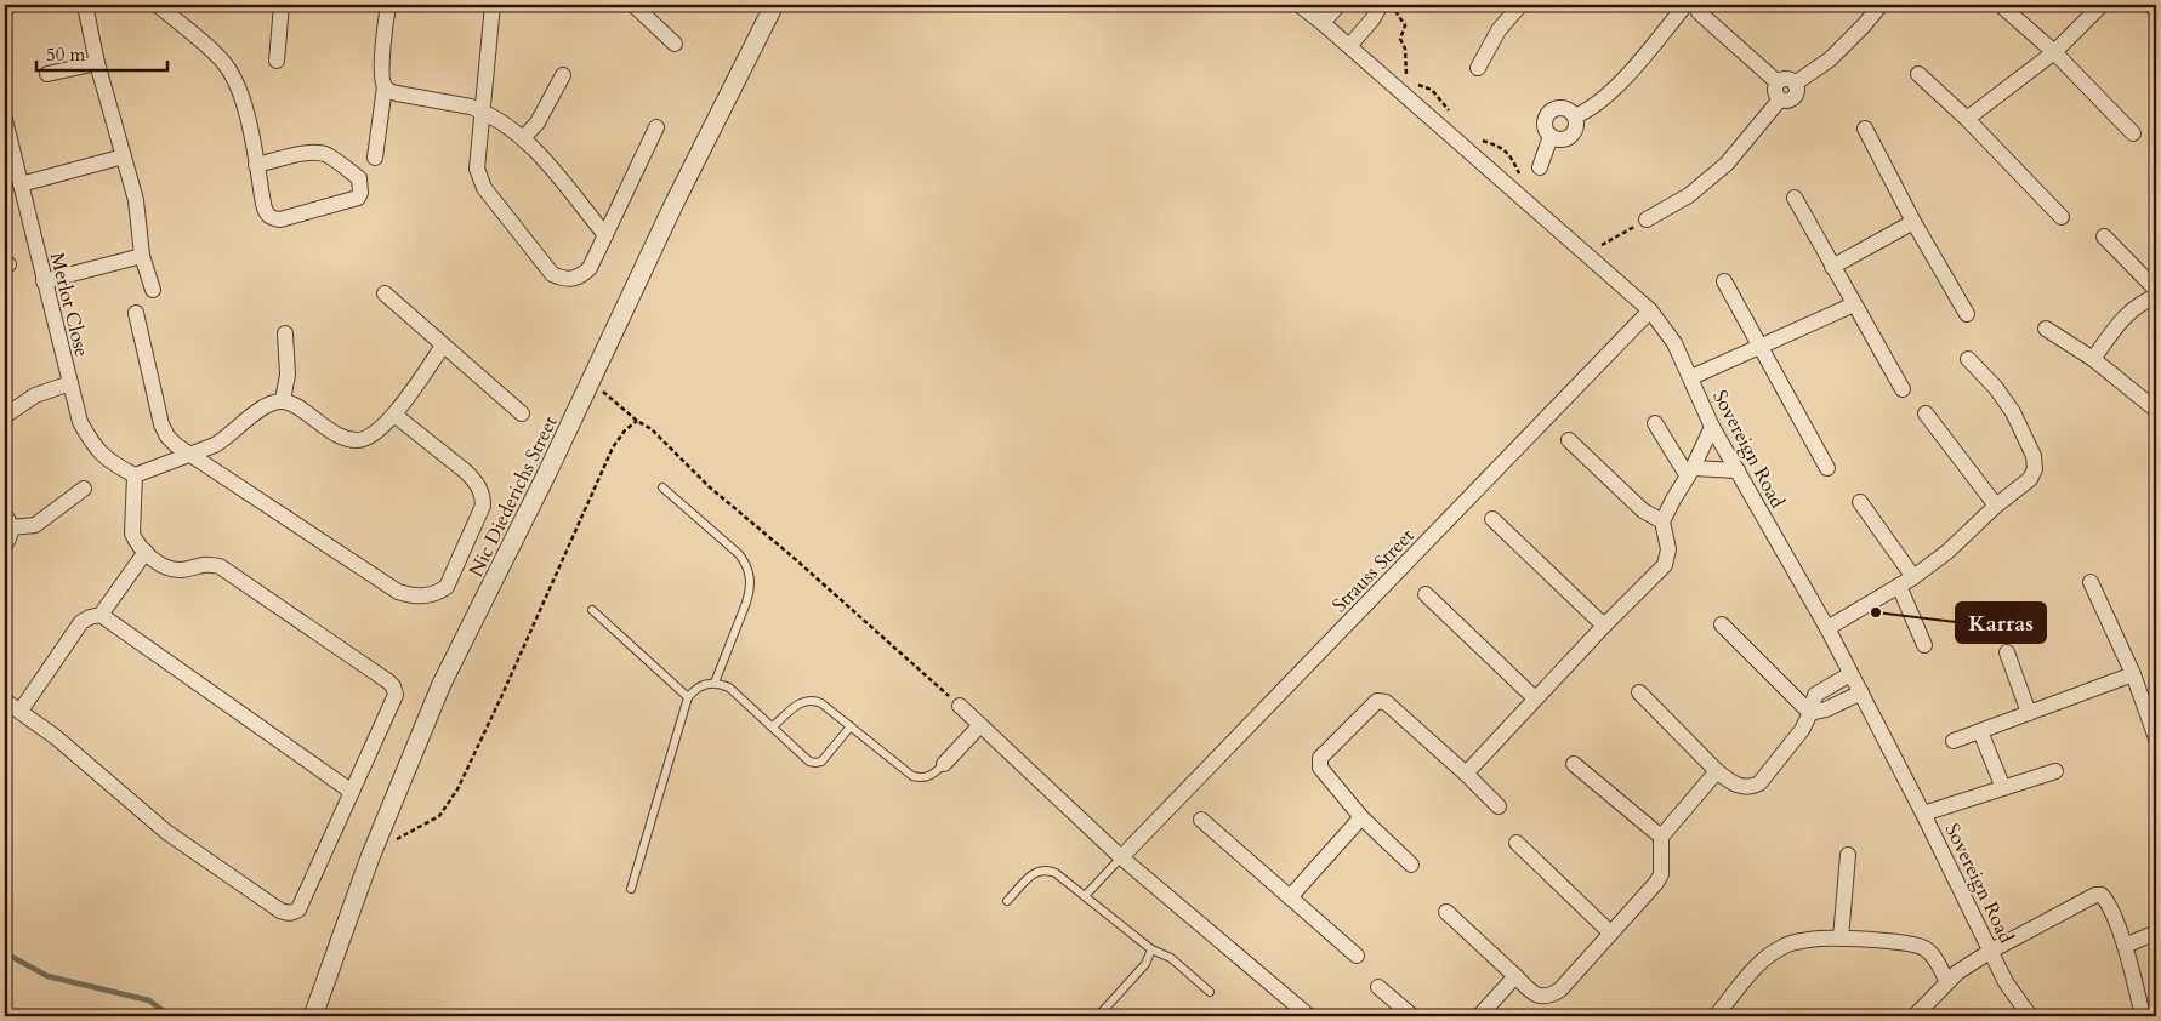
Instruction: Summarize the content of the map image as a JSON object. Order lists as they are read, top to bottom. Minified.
{"streets":{"street":["Merlot Close","Sovereign Road","Nic Diederichs Street","Strauss Street"]},"crossings":[["Sovereign Road","Strauss Street"]],"places":["Karras"],"scale_bar":"50 m"}
